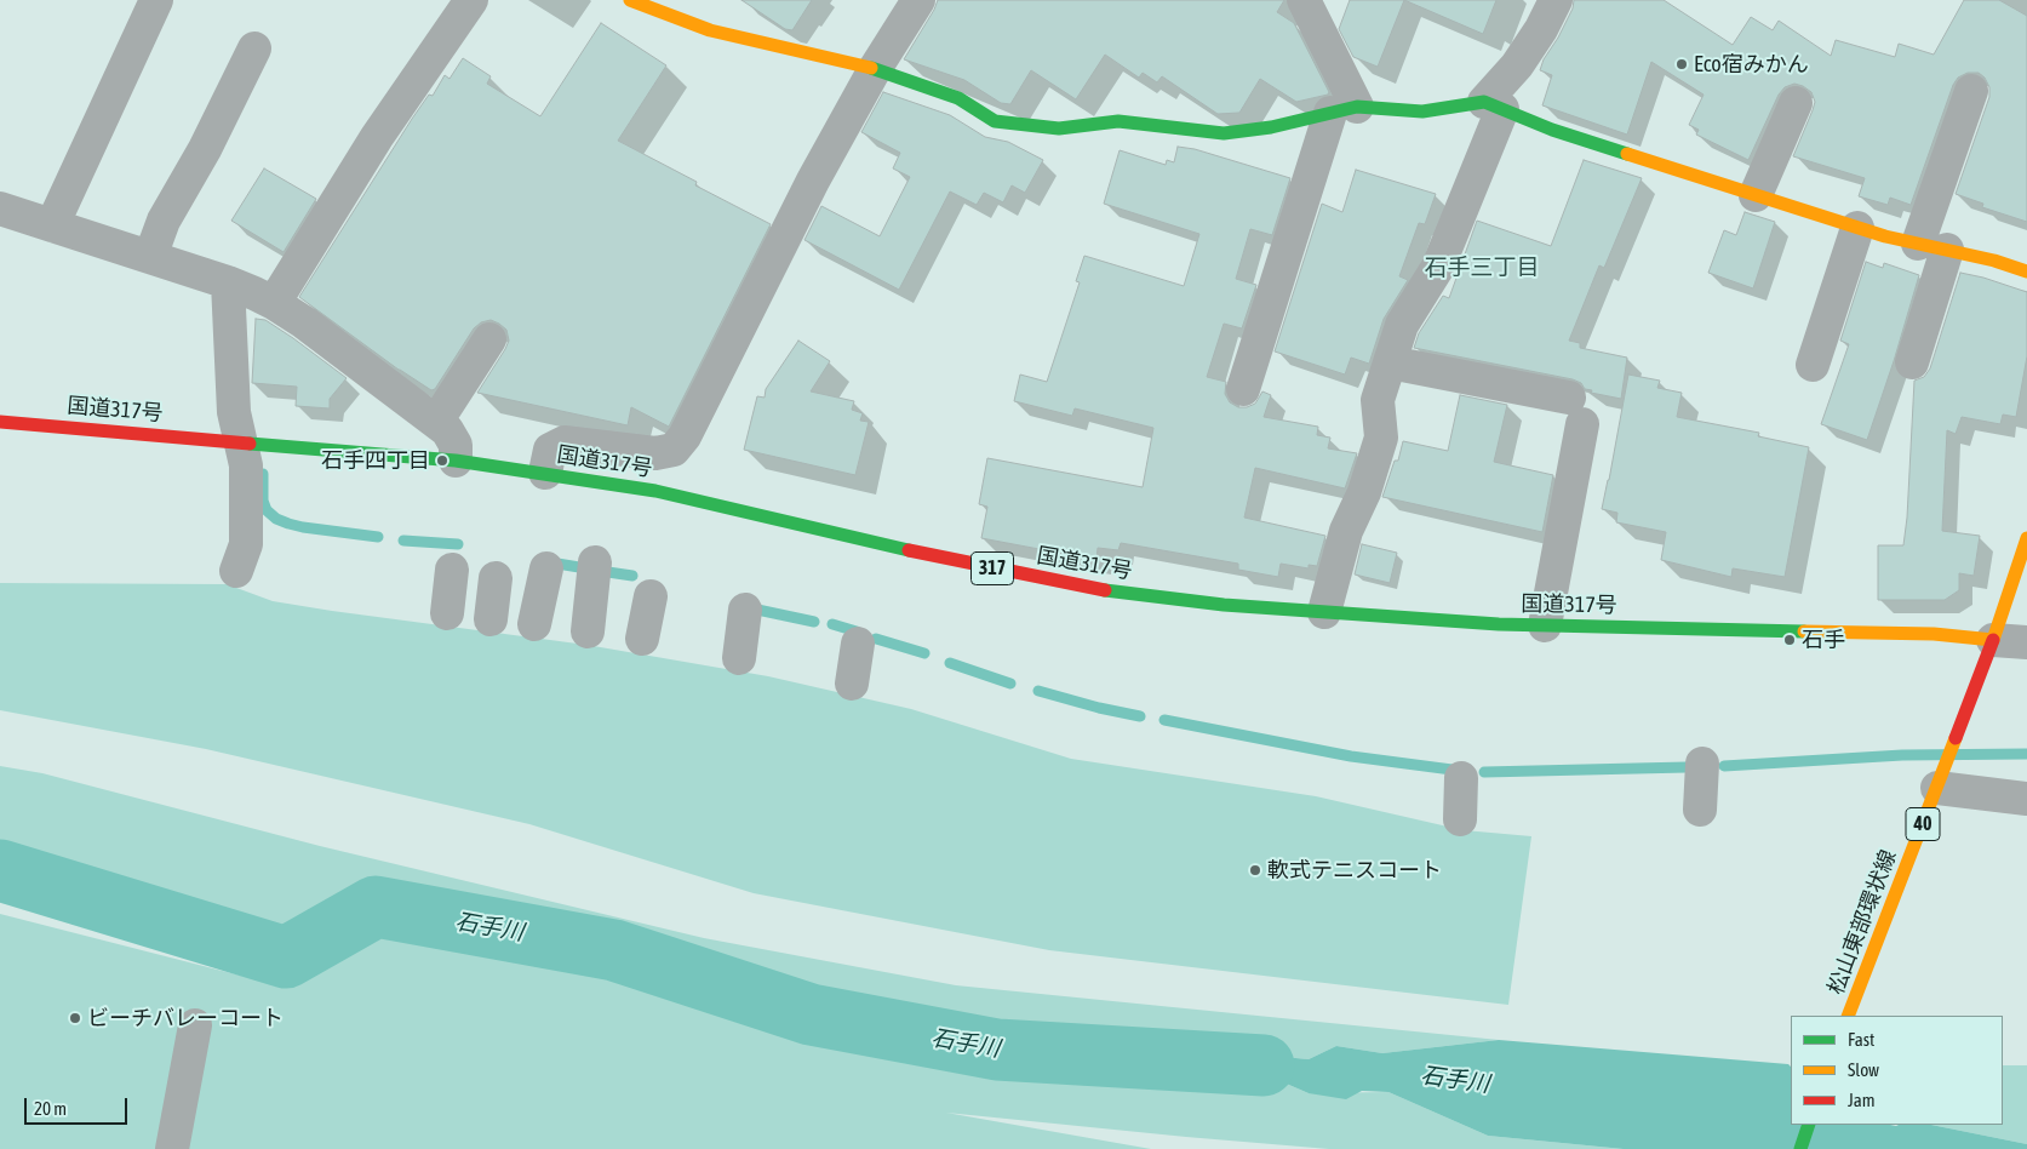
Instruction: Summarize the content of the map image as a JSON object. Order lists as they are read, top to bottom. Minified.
{"streets":{"main road":["国道317号","317","40","松山東部環状線"]},"crossings":[["国道317号","松山東部環状線"]],"districts":["石手三丁目"],"water":["石手川"],"places":["Eco宿みかん","石手四丁目","石手","軟式テニスコート","ビーチバレーコート"],"legend":["Fast","Slow","Jam"],"scale_bar":"20 m"}
